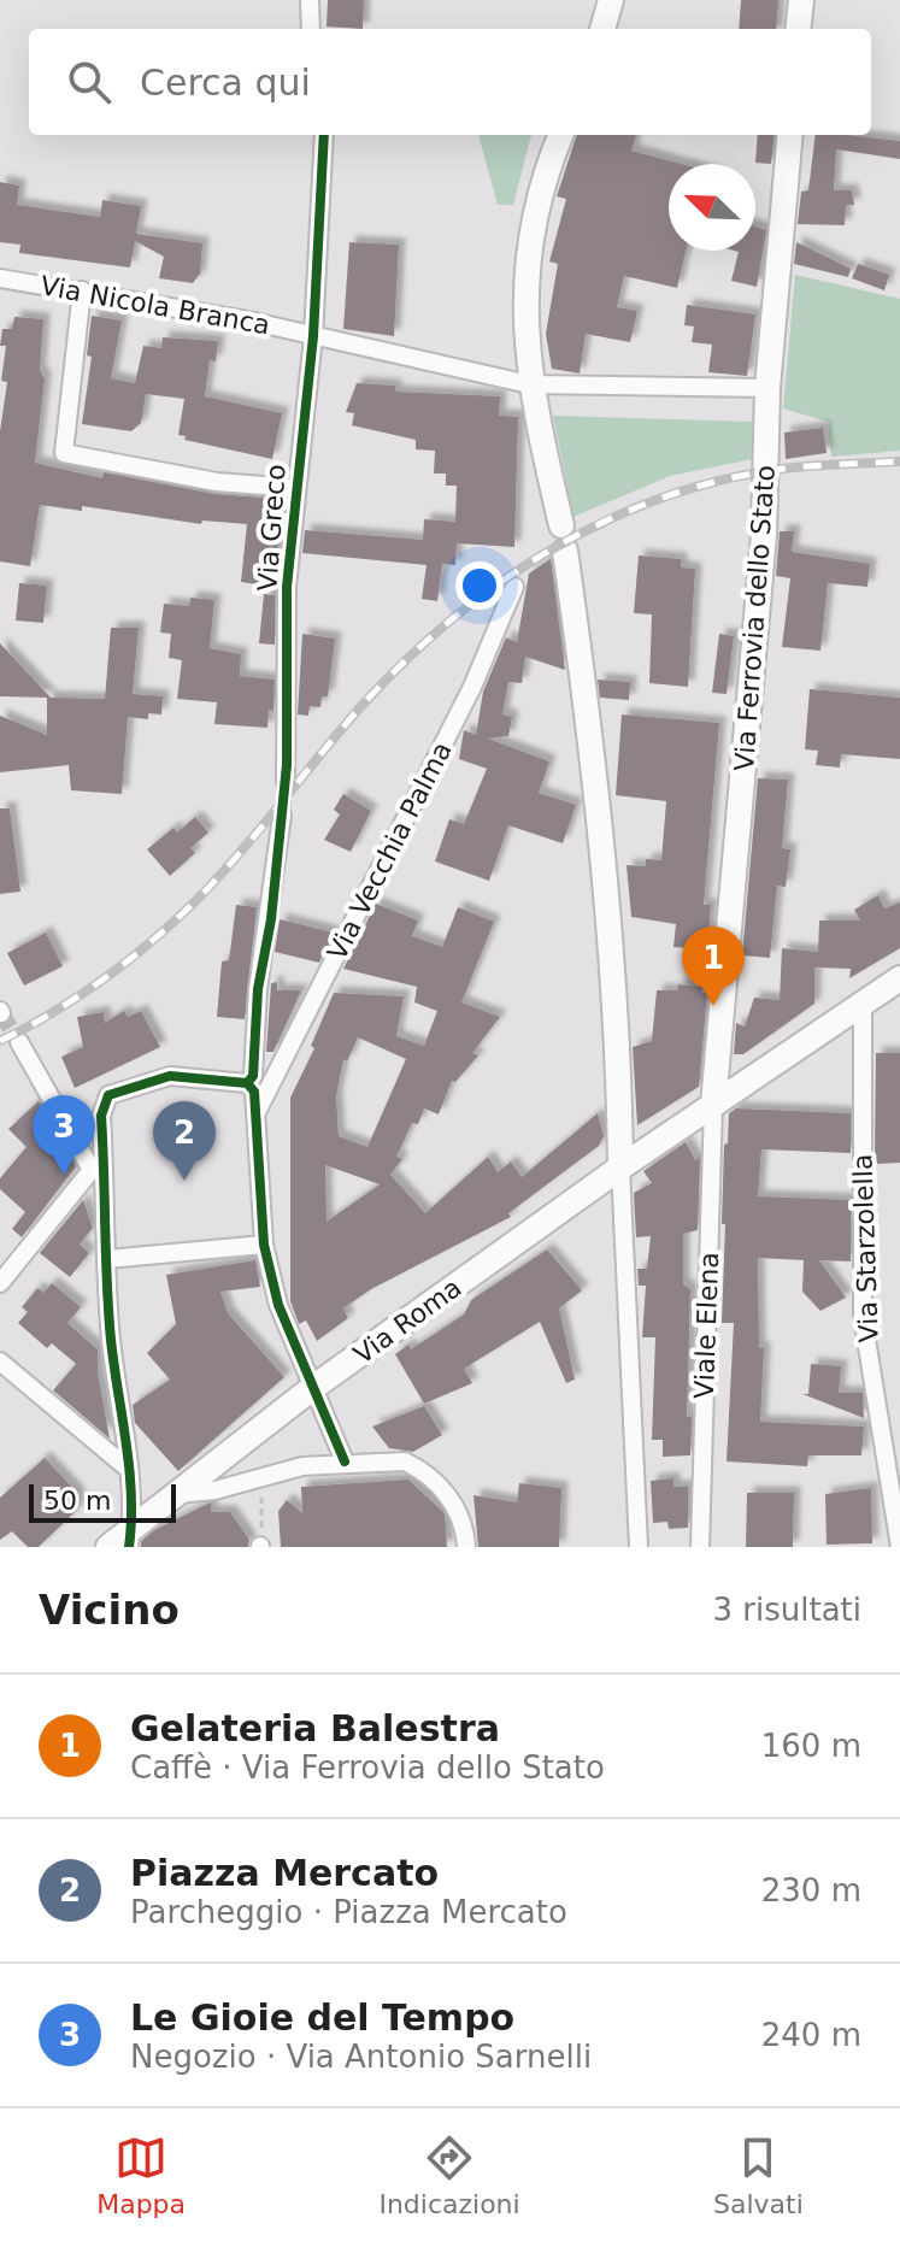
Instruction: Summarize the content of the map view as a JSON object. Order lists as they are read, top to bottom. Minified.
{"streets":{"main road":["Via Ferrovia dello Stato","Via Roma"],"street":["Via Nicola Branca","Via Greco","Via Vecchia Palma","Via Starzolella","Viale Elena"]},"crossings":[["Via Nicola Branca","Via Greco"],["Via Nicola Branca","Via Ferrovia dello Stato"],["Via Ferrovia dello Stato","Via Roma"],["Via Ferrovia dello Stato","Viale Elena"],["Via Starzolella","Via Roma"],["Via Roma","Viale Elena"]],"scale_bar":"50 m","north":"top left","page":{"search":"Cerca qui","pins":["1","3","2"],"scale":"50 m","heading":["Vicino","3 risultati"],"list":[{"mark":"1","name":"Gelateria Balestra","note":"Caffè · Via Ferrovia dello Stato","value":"160 m"},{"mark":"2","name":"Piazza Mercato","note":"Parcheggio · Piazza Mercato","value":"230 m"},{"mark":"3","name":"Le Gioie del Tempo","note":"Negozio · Via Antonio Sarnelli","value":"240 m"}],"nav":["Mappa","Indicazioni","Salvati"]}}
